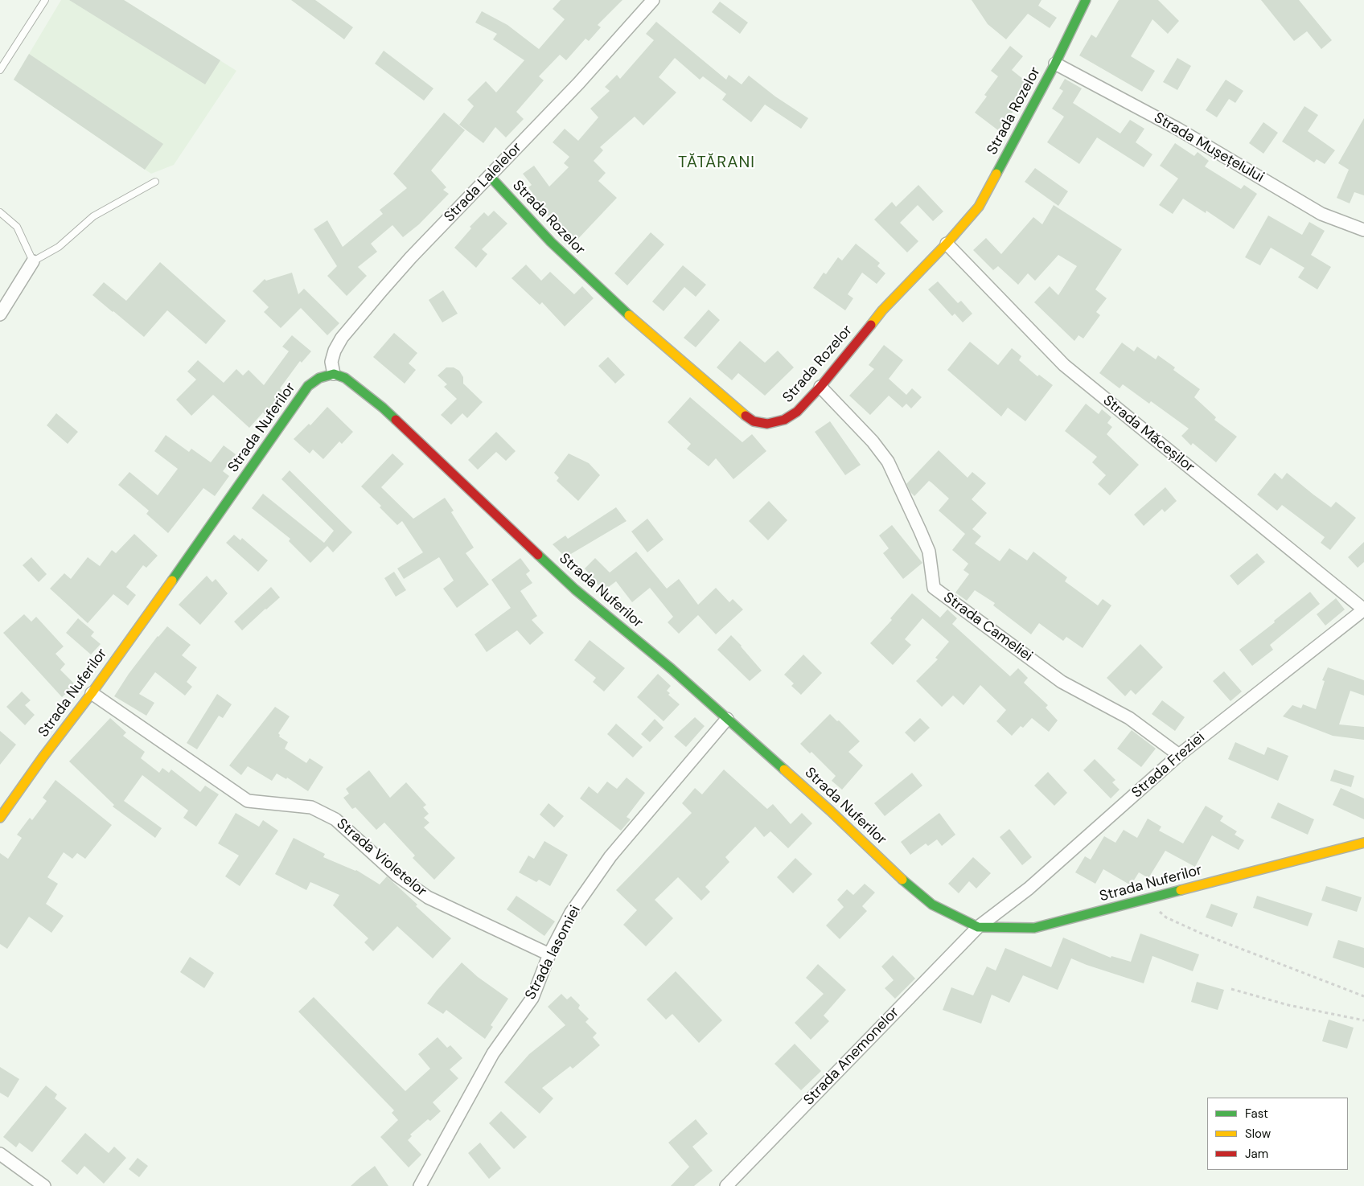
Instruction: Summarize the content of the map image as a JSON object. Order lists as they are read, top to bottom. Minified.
{"streets":{"main road":["Strada Rozelor","Strada Nuferilor"],"street":["Strada Mușețelului","Strada Lalelelor","Strada Măceșilor","Strada Cameliei","Strada Freziei","Strada Violetelor","Strada Iasomiei","Strada Anemonelor"]},"crossings":[["Strada Rozelor","Strada Mușețelului"],["Strada Rozelor","Strada Lalelelor"],["Strada Rozelor","Strada Măceșilor"],["Strada Rozelor","Strada Cameliei"],["Strada Lalelelor","Strada Nuferilor"],["Strada Nuferilor","Strada Freziei"],["Strada Nuferilor","Strada Violetelor"],["Strada Nuferilor","Strada Iasomiei"],["Strada Nuferilor","Strada Anemonelor"],["Strada Măceșilor","Strada Freziei"],["Strada Cameliei","Strada Freziei"],["Strada Freziei","Strada Anemonelor"],["Strada Violetelor","Strada Iasomiei"]],"districts":["TĂTĂRANI"],"legend":["Fast","Slow","Jam"]}
